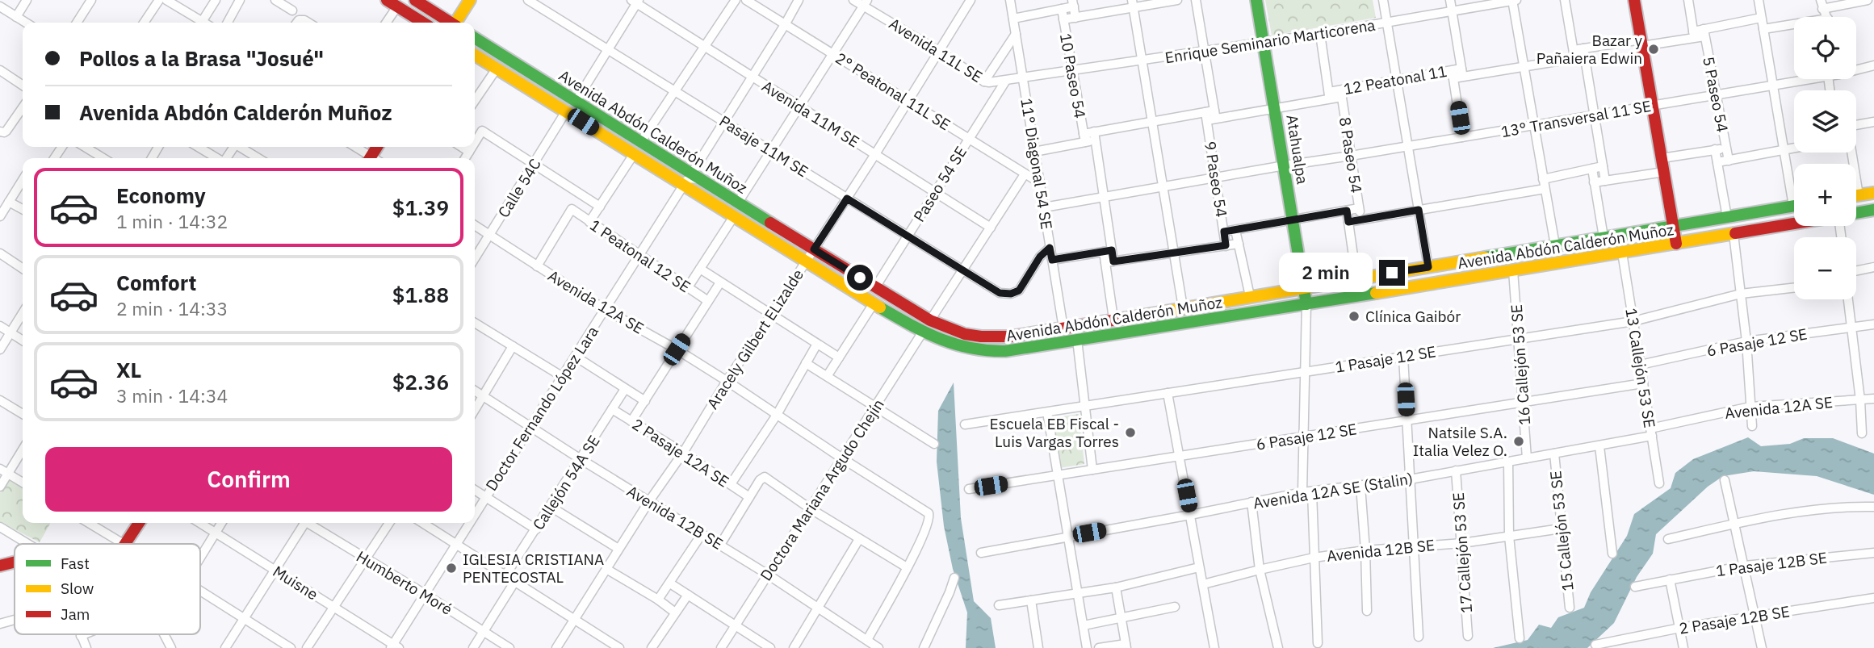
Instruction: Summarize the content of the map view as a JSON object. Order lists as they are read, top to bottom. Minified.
{"streets":{"main road":["Avenida Abdón Calderón Muñoz","Atahualpa"],"street":["Enrique Seminario Marticorena","Avenida 11L SE","10 Paseo 54","12 Peatonal 11","2° Peatonal 11L SE","5 Paseo 54","Avenida 11M SE","13° Transversal 11 SE","Pasaje 11M SE","8 Paseo 54","11° Diagonal 54 SE","9 Paseo 54","Paseo 54 SE","Calle 54C","1 Peatonal 12 SE","Avenida 12A SE","Aracely Gilbert ELizalde","6 Pasaje 12 SE","1 Pasaje 12 SE","16 Callejón 53 SE","13 Callejón 53 SE","Doctor Fernando López Lara","2 Pasaje 12A SE","Callejón 54A SE","Doctora Mariana Argudo Chejín","Avenida 12A SE (Stalin)","Avenida 12B SE","15 Callejón 53 SE","17 Callejón 53 SE","1 Pasaje 12B SE","Muisne","Humberto Moré","2 Pasaje 12B SE"]},"crossings":[["Enrique Seminario Marticorena","Avenida 11L SE"],["Enrique Seminario Marticorena","10 Paseo 54"],["Enrique Seminario Marticorena","Atahualpa"],["Enrique Seminario Marticorena","11° Diagonal 54 SE"],["Enrique Seminario Marticorena","9 Paseo 54"],["Avenida 11L SE","11° Diagonal 54 SE"],["Avenida 11L SE","Paseo 54 SE"],["Avenida 11L SE","Aracely Gilbert ELizalde"],["10 Paseo 54","12 Peatonal 11"],["12 Peatonal 11","5 Paseo 54"],["12 Peatonal 11","Atahualpa"],["12 Peatonal 11","8 Paseo 54"],["12 Peatonal 11","11° Diagonal 54 SE"],["12 Peatonal 11","9 Paseo 54"],["2° Peatonal 11L SE","11° Diagonal 54 SE"],["2° Peatonal 11L SE","Paseo 54 SE"],["2° Peatonal 11L SE","Aracely Gilbert ELizalde"],["5 Paseo 54","13° Transversal 11 SE"],["5 Paseo 54","Avenida Abdón Calderón Muñoz"],["Avenida 11M SE","Paseo 54 SE"],["Avenida 11M SE","Aracely Gilbert ELizalde"],["13° Transversal 11 SE","Atahualpa"],["13° Transversal 11 SE","8 Paseo 54"],["13° Transversal 11 SE","11° Diagonal 54 SE"],["13° Transversal 11 SE","9 Paseo 54"],["Avenida Abdón Calderón Muñoz","Atahualpa"],["Avenida Abdón Calderón Muñoz","8 Paseo 54"],["Avenida Abdón Calderón Muñoz","11° Diagonal 54 SE"],["Avenida Abdón Calderón Muñoz","9 Paseo 54"],["Avenida Abdón Calderón Muñoz","Paseo 54 SE"],["Avenida Abdón Calderón Muñoz","Calle 54C"],["Avenida Abdón Calderón Muñoz","Aracely Gilbert ELizalde"],["Avenida Abdón Calderón Muñoz","16 Callejón 53 SE"],["Avenida Abdón Calderón Muñoz","13 Callejón 53 SE"],["Avenida Abdón Calderón Muñoz","Doctor Fernando López Lara"],["Avenida Abdón Calderón Muñoz","Doctora Mariana Argudo Chejín"],["Pasaje 11M SE","11° Diagonal 54 SE"],["Pasaje 11M SE","Paseo 54 SE"],["Pasaje 11M SE","Aracely Gilbert ELizalde"],["Calle 54C","Avenida 12A SE"],["1 Peatonal 12 SE","Avenida 12A SE"],["1 Peatonal 12 SE","Doctor Fernando López Lara"],["Avenida 12A SE","Aracely Gilbert ELizalde"],["Avenida 12A SE","13 Callejón 53 SE"],["Avenida 12A SE","Doctor Fernando López Lara"],["Avenida 12A SE","Doctora Mariana Argudo Chejín"],["Avenida 12A SE","Avenida 12A SE (Stalin)"],["Aracely Gilbert ELizalde","2 Pasaje 12A SE"],["Aracely Gilbert ELizalde","Avenida 12B SE"],["6 Pasaje 12 SE","16 Callejón 53 SE"],["6 Pasaje 12 SE","13 Callejón 53 SE"],["1 Pasaje 12 SE","16 Callejón 53 SE"],["1 Pasaje 12 SE","13 Callejón 53 SE"],["16 Callejón 53 SE","Avenida 12A SE (Stalin)"],["13 Callejón 53 SE","Avenida 12A SE (Stalin)"],["Doctor Fernando López Lara","Avenida 12B SE"],["Doctor Fernando López Lara","Muisne"],["Doctor Fernando López Lara","Humberto Moré"],["2 Pasaje 12A SE","Callejón 54A SE"],["Callejón 54A SE","Avenida 12B SE"],["Doctora Mariana Argudo Chejín","Avenida 12B SE"],["Avenida 12A SE (Stalin)","15 Callejón 53 SE"],["Avenida 12A SE (Stalin)","17 Callejón 53 SE"],["Avenida 12B SE","15 Callejón 53 SE"],["Avenida 12B SE","17 Callejón 53 SE"]],"places":["Bazar y Pañaiera Edwin","Clínica Gaibór","Escuela EB Fiscal - Luis Vargas Torres","Natsile S.A. Italia Velez O.","IGLESIA CRISTIANA PENTECOSTAL"],"legend":["Fast","Slow","Jam"],"page":{"map_buttons":["+","−"],"banner":["Pollos a la Brasa \"Josué\"","Avenida Abdón Calderón Muñoz"],"list":[{"name":"Economy","note":"1 min · 14:32","value":"$1.39"},{"name":"Comfort","note":"2 min · 14:33","value":"$1.88"},{"name":"XL","note":"3 min · 14:34","value":"$2.36"}],"bubble":"2 min","buttons":"Confirm"}}
